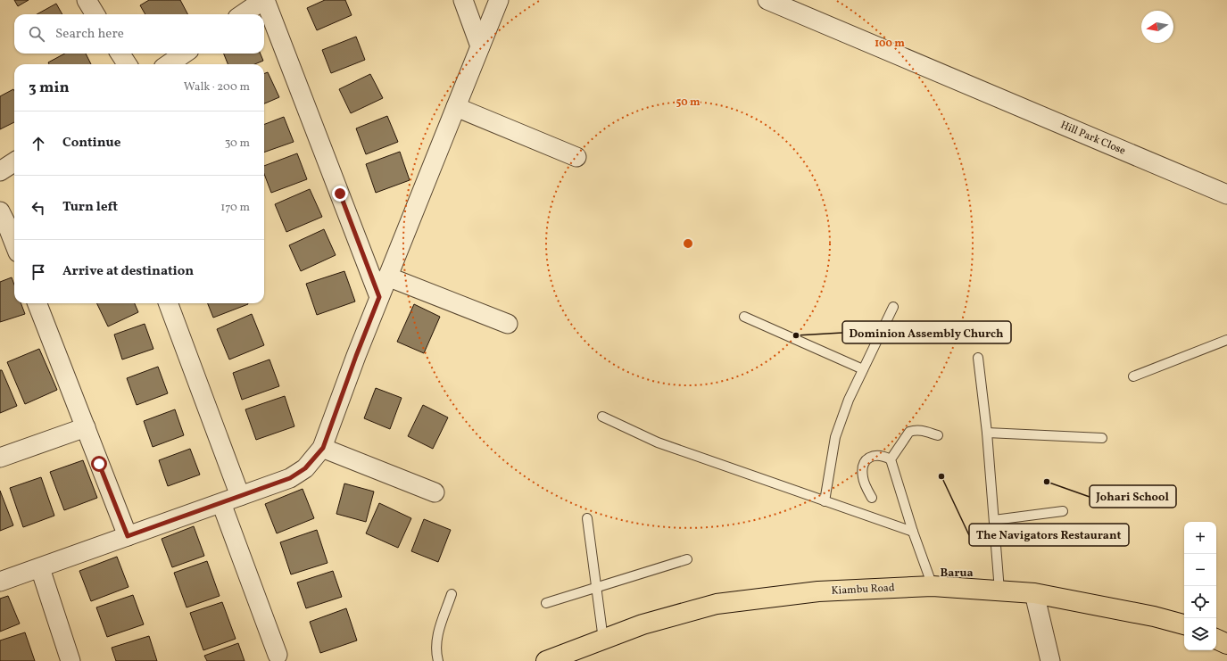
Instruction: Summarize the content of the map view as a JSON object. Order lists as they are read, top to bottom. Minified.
{"streets":{"highway":["Kiambu Road"],"street":["Hill Park Close"]},"districts":["Barua"],"places":["Dominion Assembly Church","The Navigators Restaurant","Johari School"],"north":"left","page":{"search":"Search here","heading":["3 min","Walk · 200 m"],"list":[["Continue","30 m"],["Turn left","170 m"],"Arrive at destination"],"map_buttons":["+","−"]},"rings":["100 m","50 m"]}
